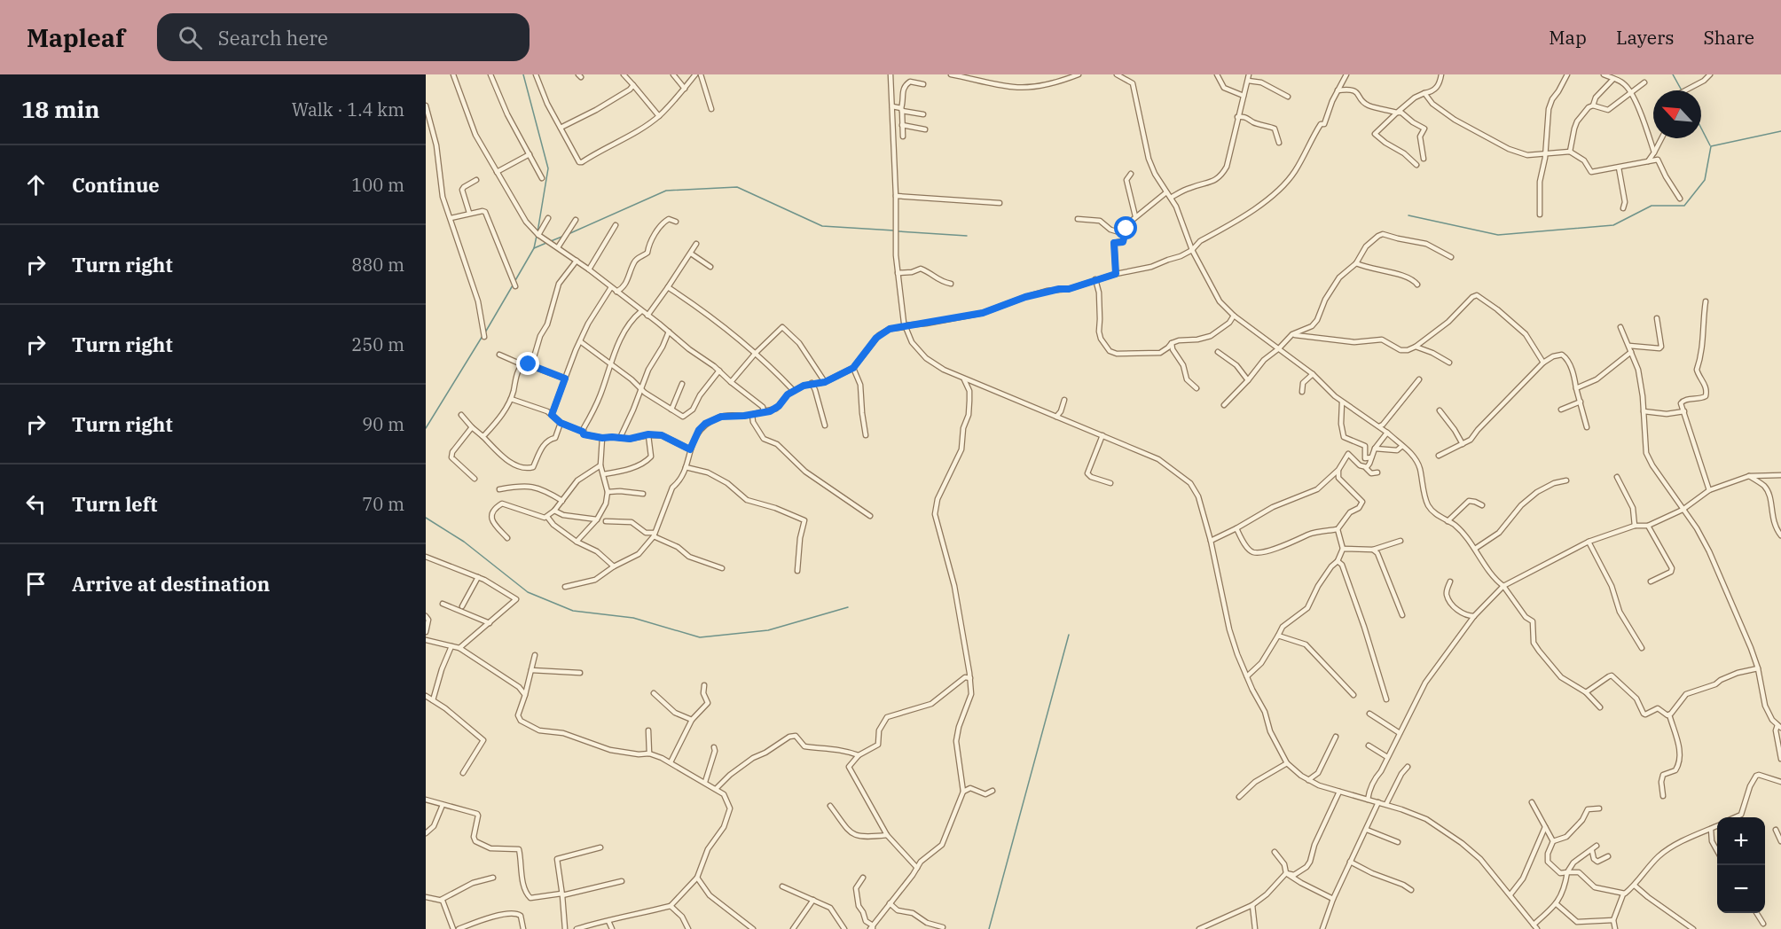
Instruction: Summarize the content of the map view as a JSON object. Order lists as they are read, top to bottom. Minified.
{"north":"top left","page":{"header":"Mapleaf","search":"Search here","nav":["Map","Layers","Share"],"heading":["18 min","Walk · 1.4 km"],"list":[["Continue","100 m"],["Turn right","880 m"],["Turn right","250 m"],["Turn right","90 m"],["Turn left","70 m"],"Arrive at destination"],"map_buttons":["+","−"]}}
